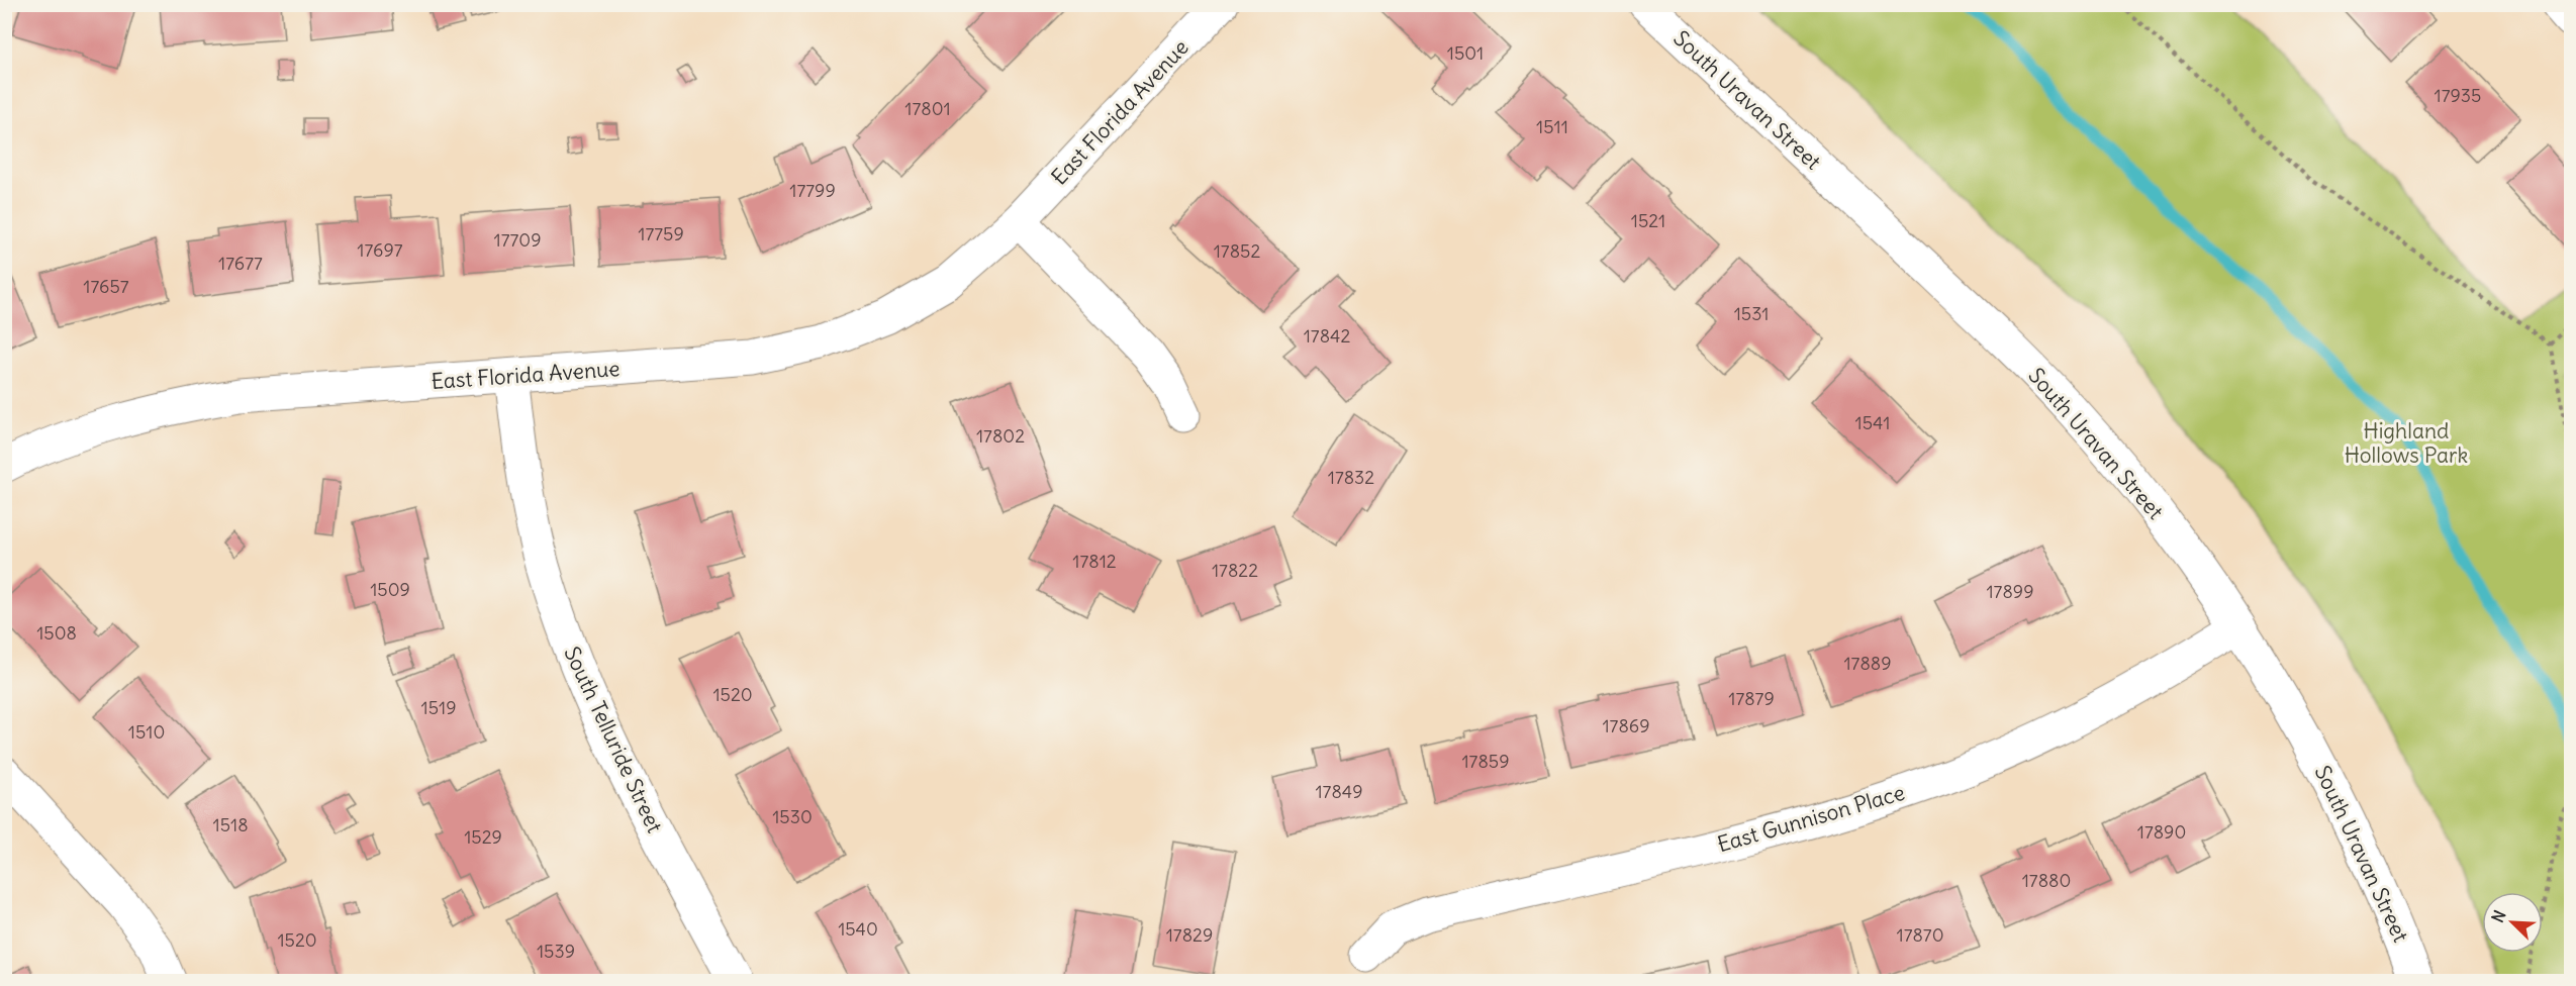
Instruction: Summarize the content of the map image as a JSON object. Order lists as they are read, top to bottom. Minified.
{"streets":{"street":["South Uravan Street","East Florida Avenue","South Telluride Street","East Gunnison Place"]},"crossings":[["South Uravan Street","East Gunnison Place"],["East Florida Avenue","South Telluride Street"]],"parks":["Highland Hollows Park"],"house_numbers":["1501","17935","17801","1511","17799","1521","17759","17709","17697","17852","17677","17657","1531","17842","1541","17802","17832","17812","17822","1509","17899","1508","17889","1520","17879","1519","17869","1510","17859","17849","1530","1518","17890","1529","17880","1540","17829","17870","1520","1539"],"north":"top left"}
